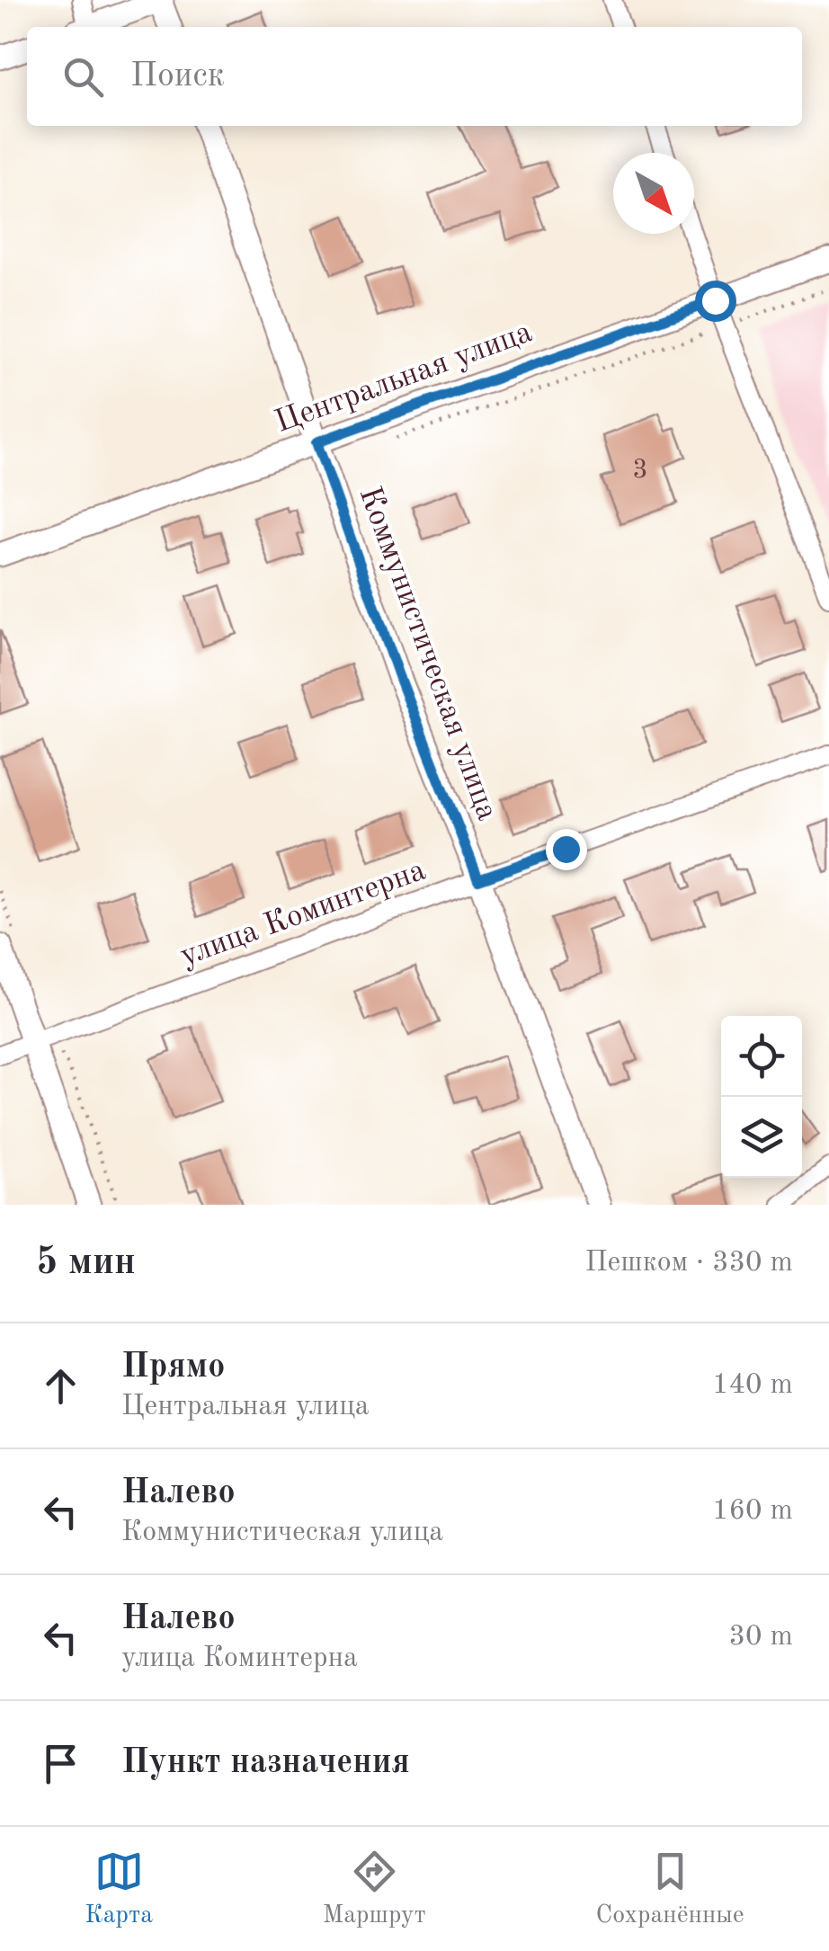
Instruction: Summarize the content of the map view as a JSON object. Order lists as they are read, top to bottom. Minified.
{"streets":{"street":["Центральная улица","Коммунистическая улица","улица Коминтерна"]},"crossings":[["Центральная улица","Коммунистическая улица"],["Коммунистическая улица","улица Коминтерна"]],"house_numbers":["3"],"north":"bottom right","page":{"search":"Поиск","heading":["5 мин","Пешком · 330 m"],"list":[["Прямо","Центральная улица","140 m"],["Налево","Коммунистическая улица","160 m"],["Налево","улица Коминтерна","30 m"],"Пункт назначения"],"nav":["Карта","Маршрут","Сохранённые"]}}
